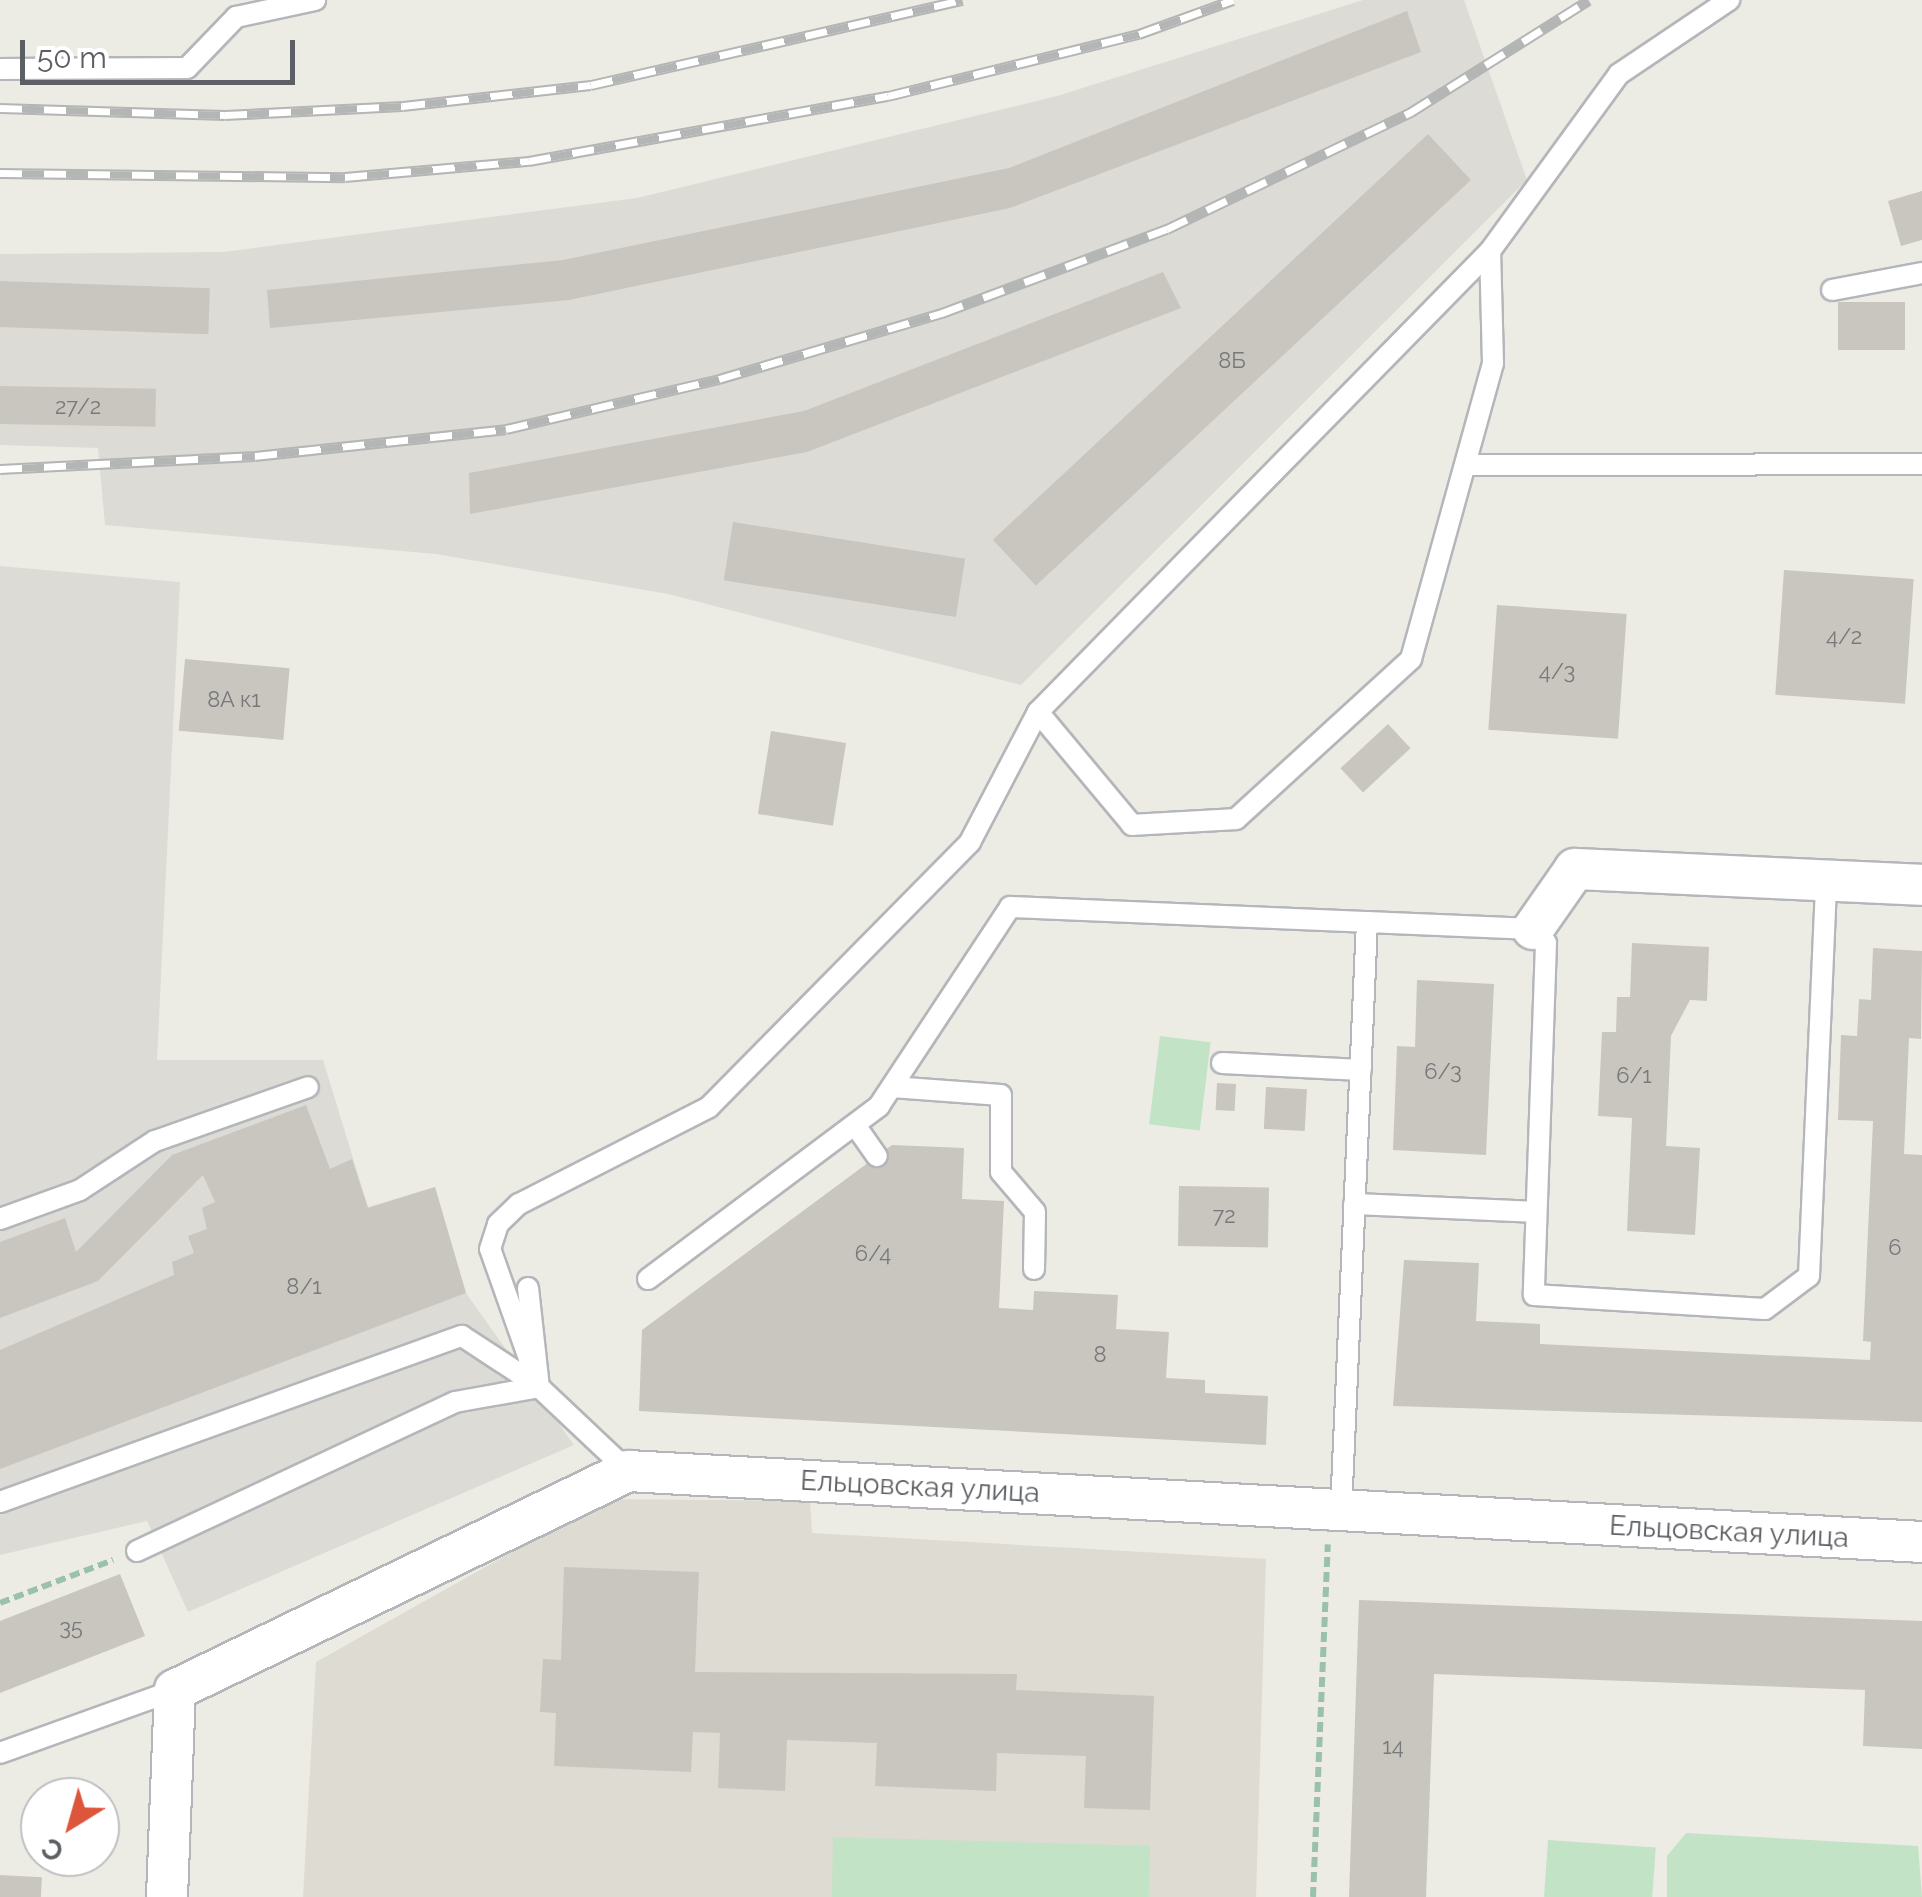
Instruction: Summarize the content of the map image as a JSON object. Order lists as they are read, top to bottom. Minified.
{"streets":{"street":["Ельцовская улица"]},"house_numbers":["8Б","27/2","4/2","4/3","8А к1","6/3","6/1","72","6","6/4","8/1","8","35","14"],"scale_bar":"50 m","north":"bottom left"}
